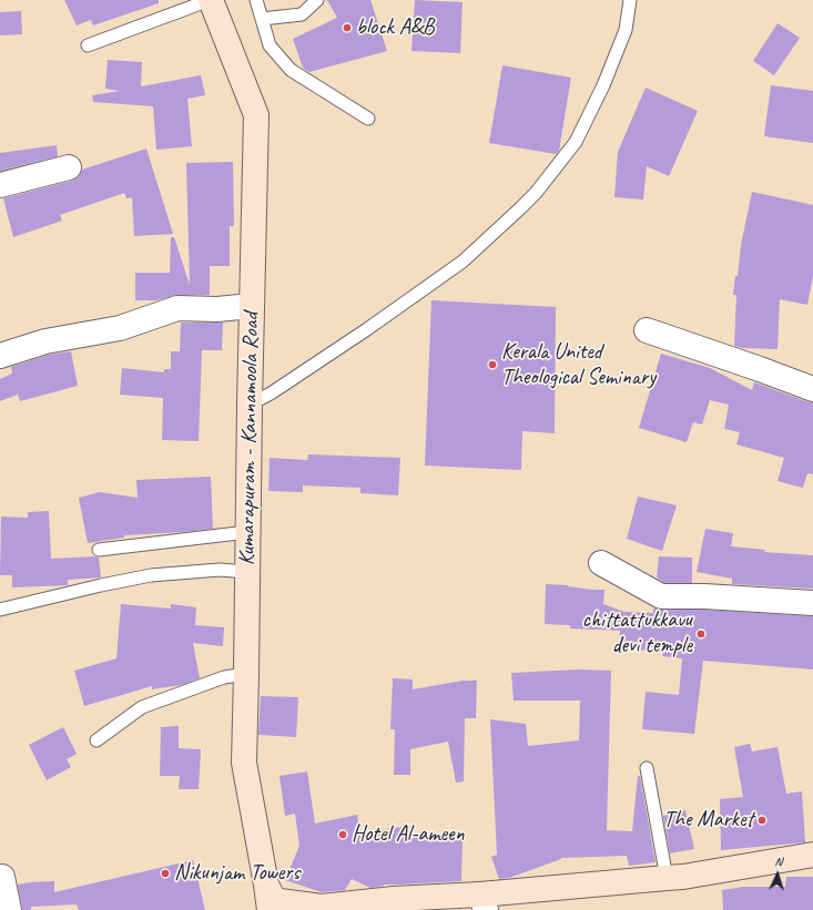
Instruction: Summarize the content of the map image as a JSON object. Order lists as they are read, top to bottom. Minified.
{"streets":{"main road":["Kumarapuram - Kannamoola Road"]},"places":["block A&B","Kerala United Theological Seminary","chittattukkavu devi temple","The Market","Hotel Al-ameen","Nikunjam Towers"],"north":"top"}
